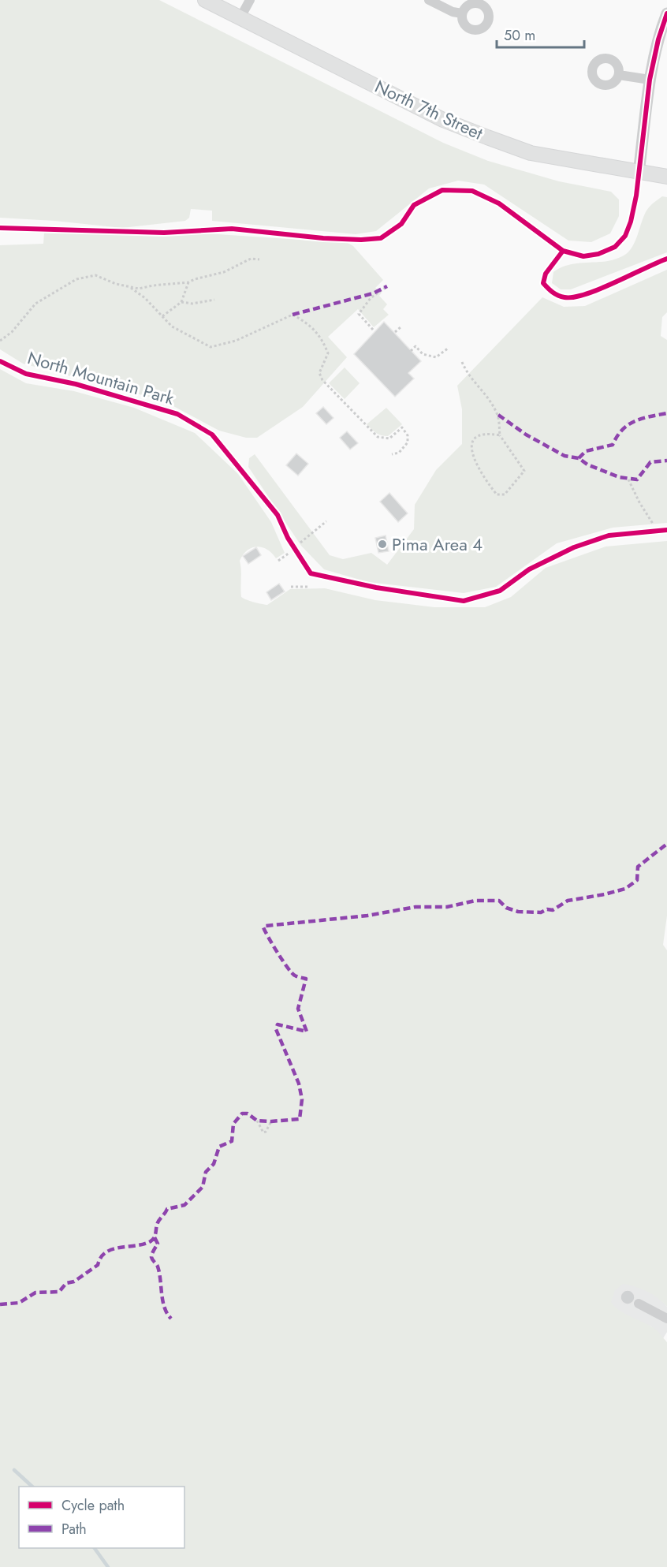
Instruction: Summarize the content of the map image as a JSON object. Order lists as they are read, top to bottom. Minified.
{"streets":{"main road":["North 7th Street"],"lane":["North Mountain Park"]},"places":["Pima Area 4"],"legend":["Cycle path","Path"],"scale_bar":"50 m"}
